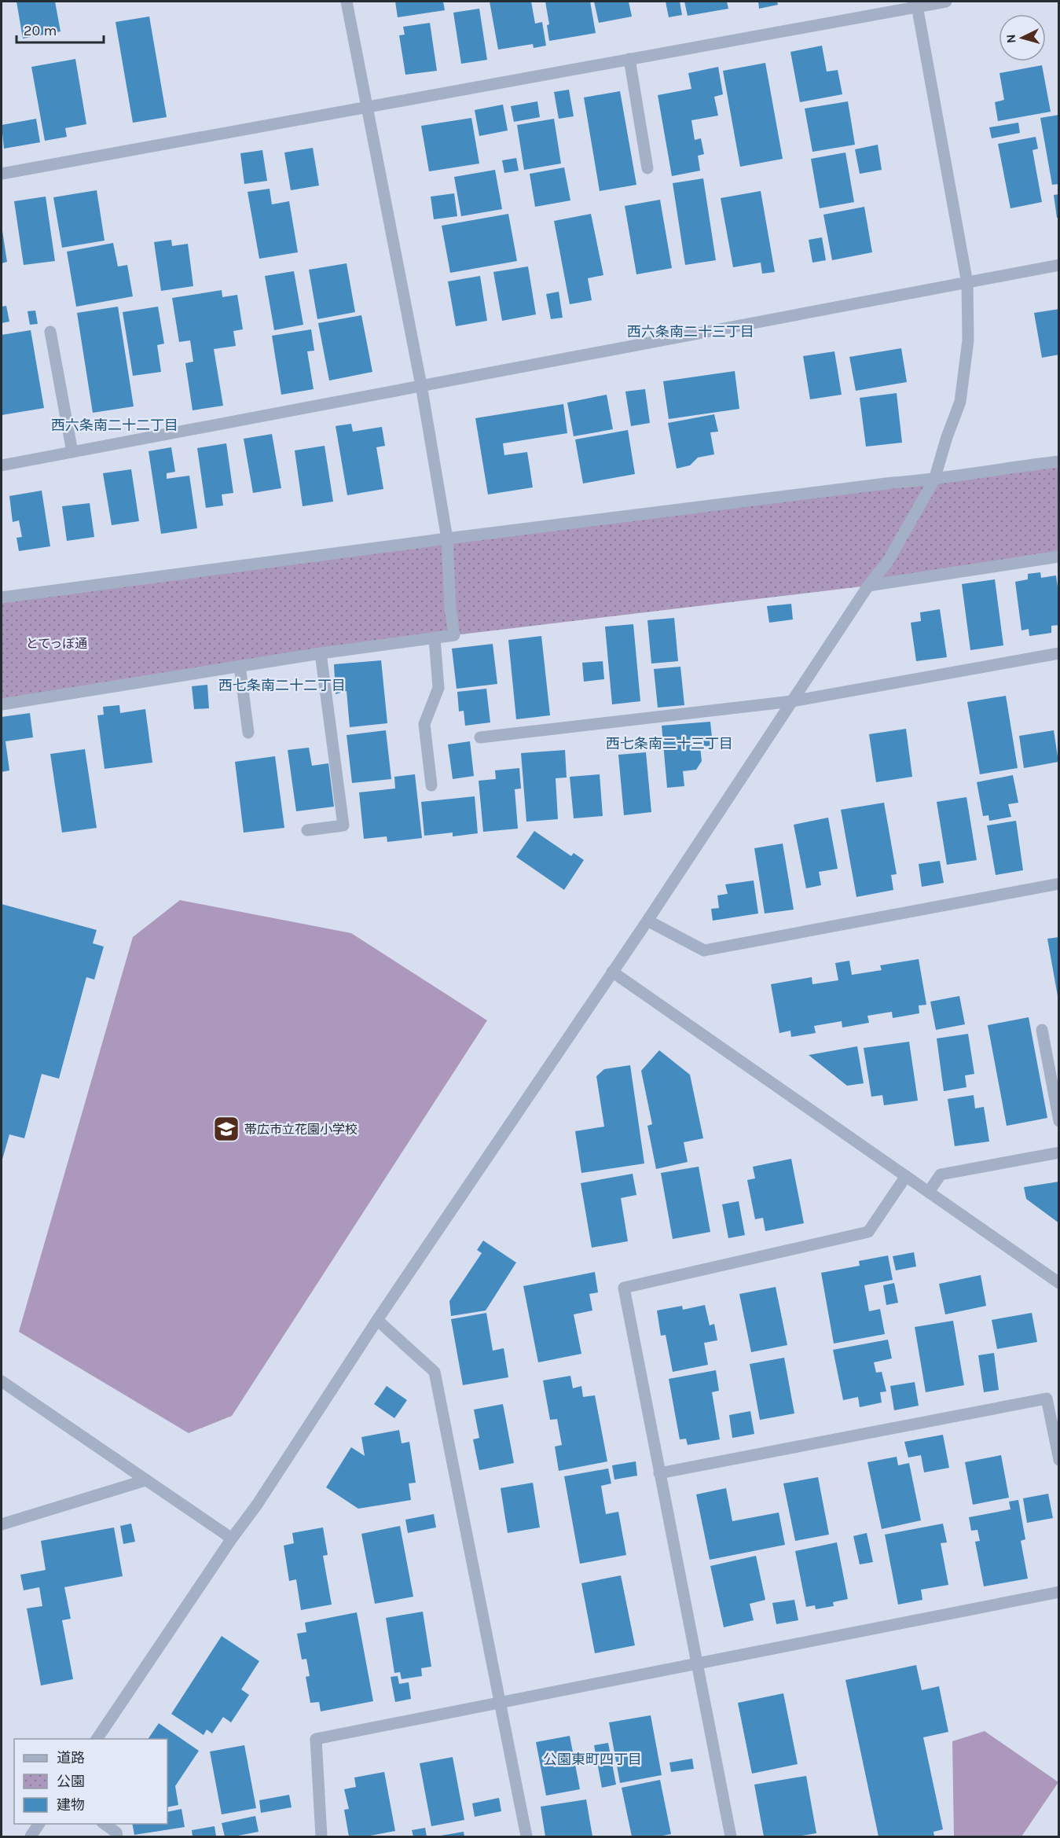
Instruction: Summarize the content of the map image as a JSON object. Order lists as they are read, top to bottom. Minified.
{"districts":["西六条南二十三丁目","西六条南二十二丁目","西七条南二十二丁目","西七条南二十三丁目","公園東町四丁目"],"parks":["とてっぽ通"],"places":{"school or university":["帯広市立花園小学校"]},"legend":["道路","公園","建物"],"scale_bar":"20 m","north":"left"}
